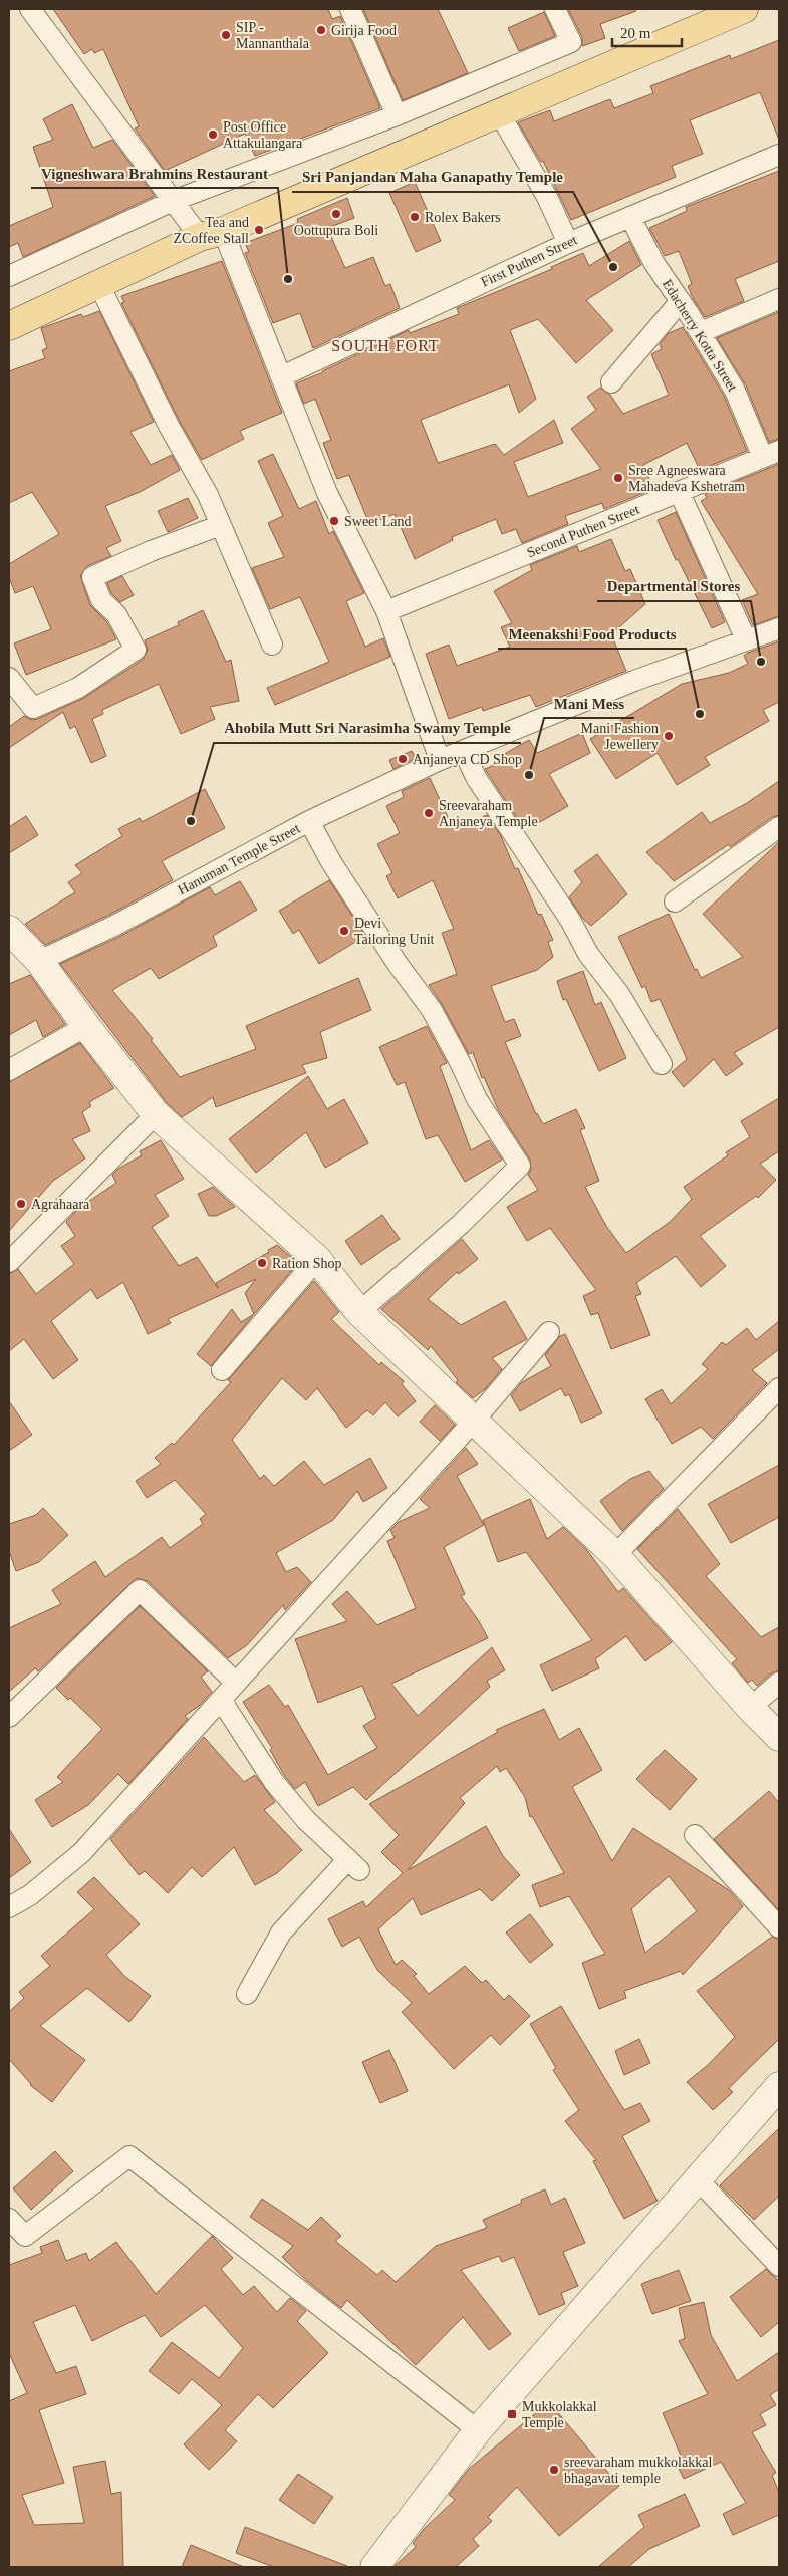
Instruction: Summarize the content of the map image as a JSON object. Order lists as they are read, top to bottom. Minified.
{"streets":{"street":["First Puthen Street","Edacherry Kotta Street","Second Puthen Street","Hanuman Temple Street"]},"crossings":[["First Puthen Street","Edacherry Kotta Street"],["Edacherry Kotta Street","Second Puthen Street"]],"districts":["SOUTH FORT"],"places":{"other":["Girija Food","SIP - Mannanthala","Post Office Attakulangara","Oottupura Boli","Rolex Bakers","Tea and ZCoffee Stall","Sri Panjandan Maha Ganapathy Temple","Vigneshwara Brahmins Restaurant","Sree Agneeswara Mahadeva Kshetram","Sweet Land","Departmental Stores","Meenakshi Food Products","Mani Fashion Jewellery","Anjaneya CD Shop","Mani Mess","Sreevaraham Anjaneya Temple","Ahobila Mutt Sri Narasimha Swamy Temple","Devi Tailoring Unit","Agrahaara","Ration Shop","sreevaraham mukkolakkal bhagavati temple"],"transit":["Mukkolakkal Temple"]},"scale_bar":"20 m"}
